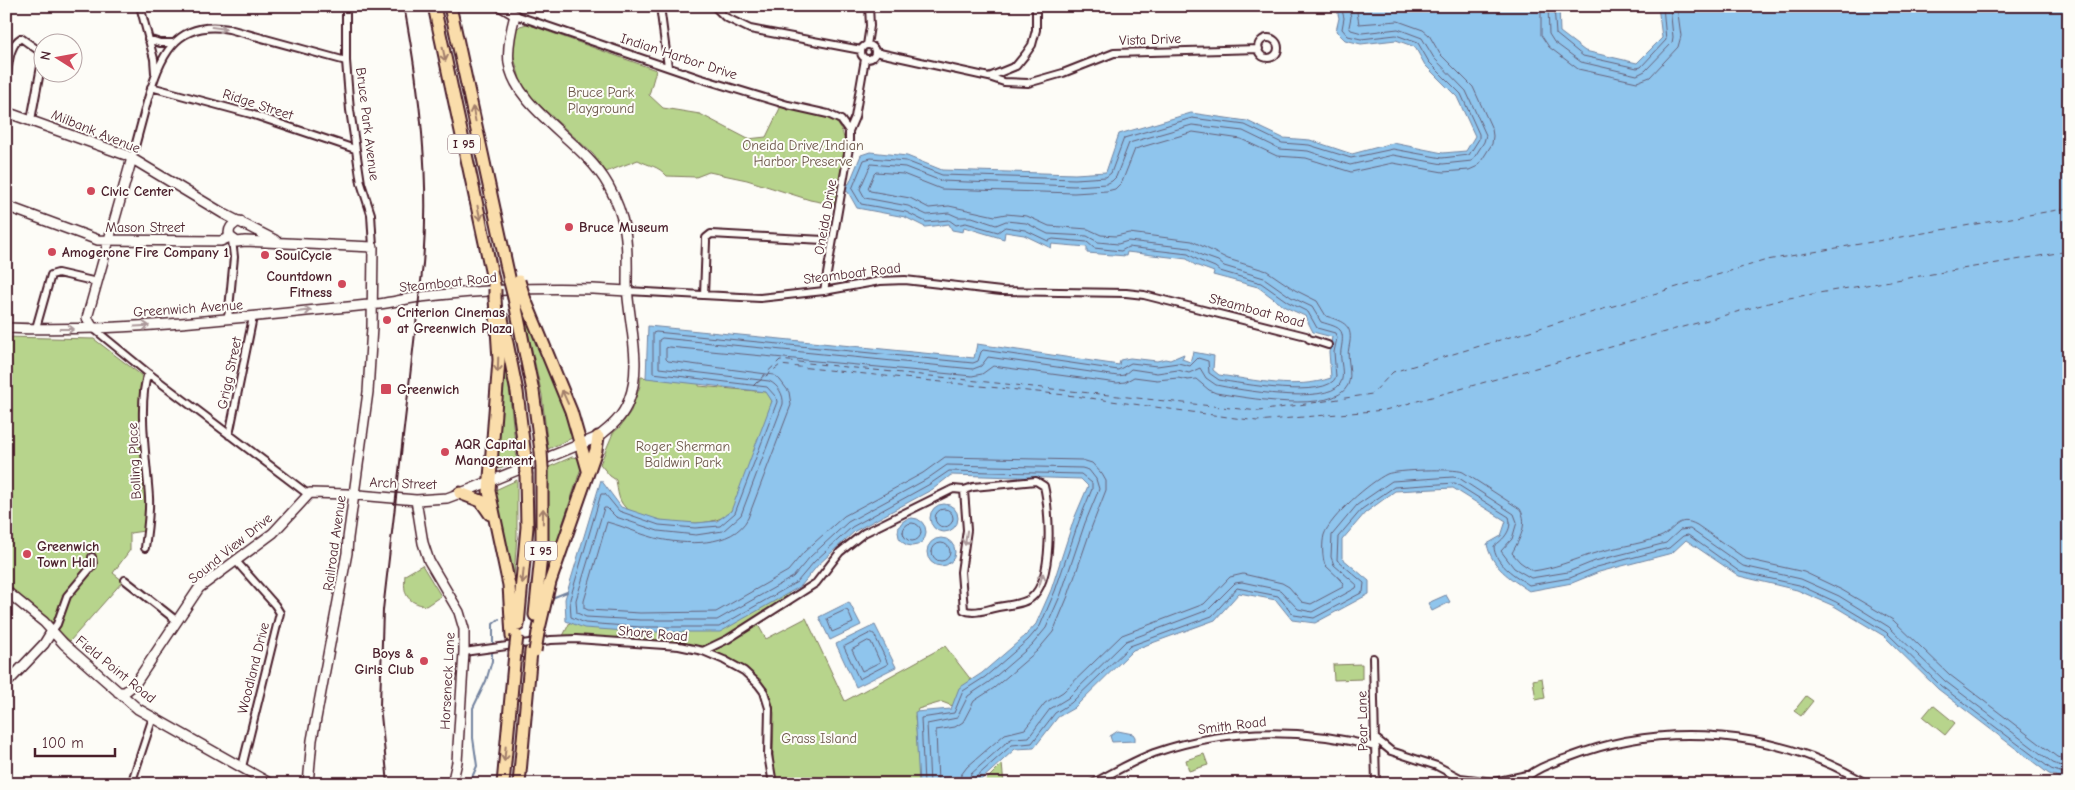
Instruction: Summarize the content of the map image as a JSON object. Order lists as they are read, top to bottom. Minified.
{"streets":{"highway":["I 95"],"main road":["Indian Harbor Drive","Bruce Park Avenue","Milbank Avenue","Mason Street","Steamboat Road","Greenwich Avenue","Arch Street","Railroad Avenue","Sound View Drive","Field Point Road","Horseneck Lane"],"street":["Vista Drive","Ridge Street","Oneida Drive","Grigg Street","Bolling Place","Shore Road","Woodland Drive","Pear Lane","Smith Road"]},"crossings":[["Vista Drive","Oneida Drive"],["Indian Harbor Drive","Oneida Drive"],["Indian Harbor Drive","Arch Street"],["Ridge Street","Bruce Park Avenue"],["Bruce Park Avenue","Mason Street"],["Bruce Park Avenue","Steamboat Road"],["Bruce Park Avenue","Greenwich Avenue"],["Bruce Park Avenue","Railroad Avenue"],["Milbank Avenue","Mason Street"],["Oneida Drive","Steamboat Road"],["Steamboat Road","Greenwich Avenue"],["Steamboat Road","Arch Street"],["Steamboat Road","Railroad Avenue"],["Greenwich Avenue","Grigg Street"],["Greenwich Avenue","Railroad Avenue"],["Arch Street","Railroad Avenue"],["Arch Street","Sound View Drive"],["Arch Street","Horseneck Lane"],["Sound View Drive","Woodland Drive"],["Sound View Drive","Field Point Road"],["Shore Road","Horseneck Lane"],["Woodland Drive","Field Point Road"],["Pear Lane","Smith Road"]],"one_way":["Greenwich Avenue"],"parks":["Bruce Park Playground","Oneida Drive/Indian Harbor Preserve","Roger Sherman Baldwin Park","Grass Island"],"places":{"other":["Civic Center","Bruce Museum","Amogerone Fire Company 1","SoulCycle","Countdown Fitness","Criterion Cinemas at Greenwich Plaza","AQR Capital Management","Greenwich Town Hall","Boys & Girls Club"],"transit":["Greenwich"]},"scale_bar":"100 m","north":"left"}
